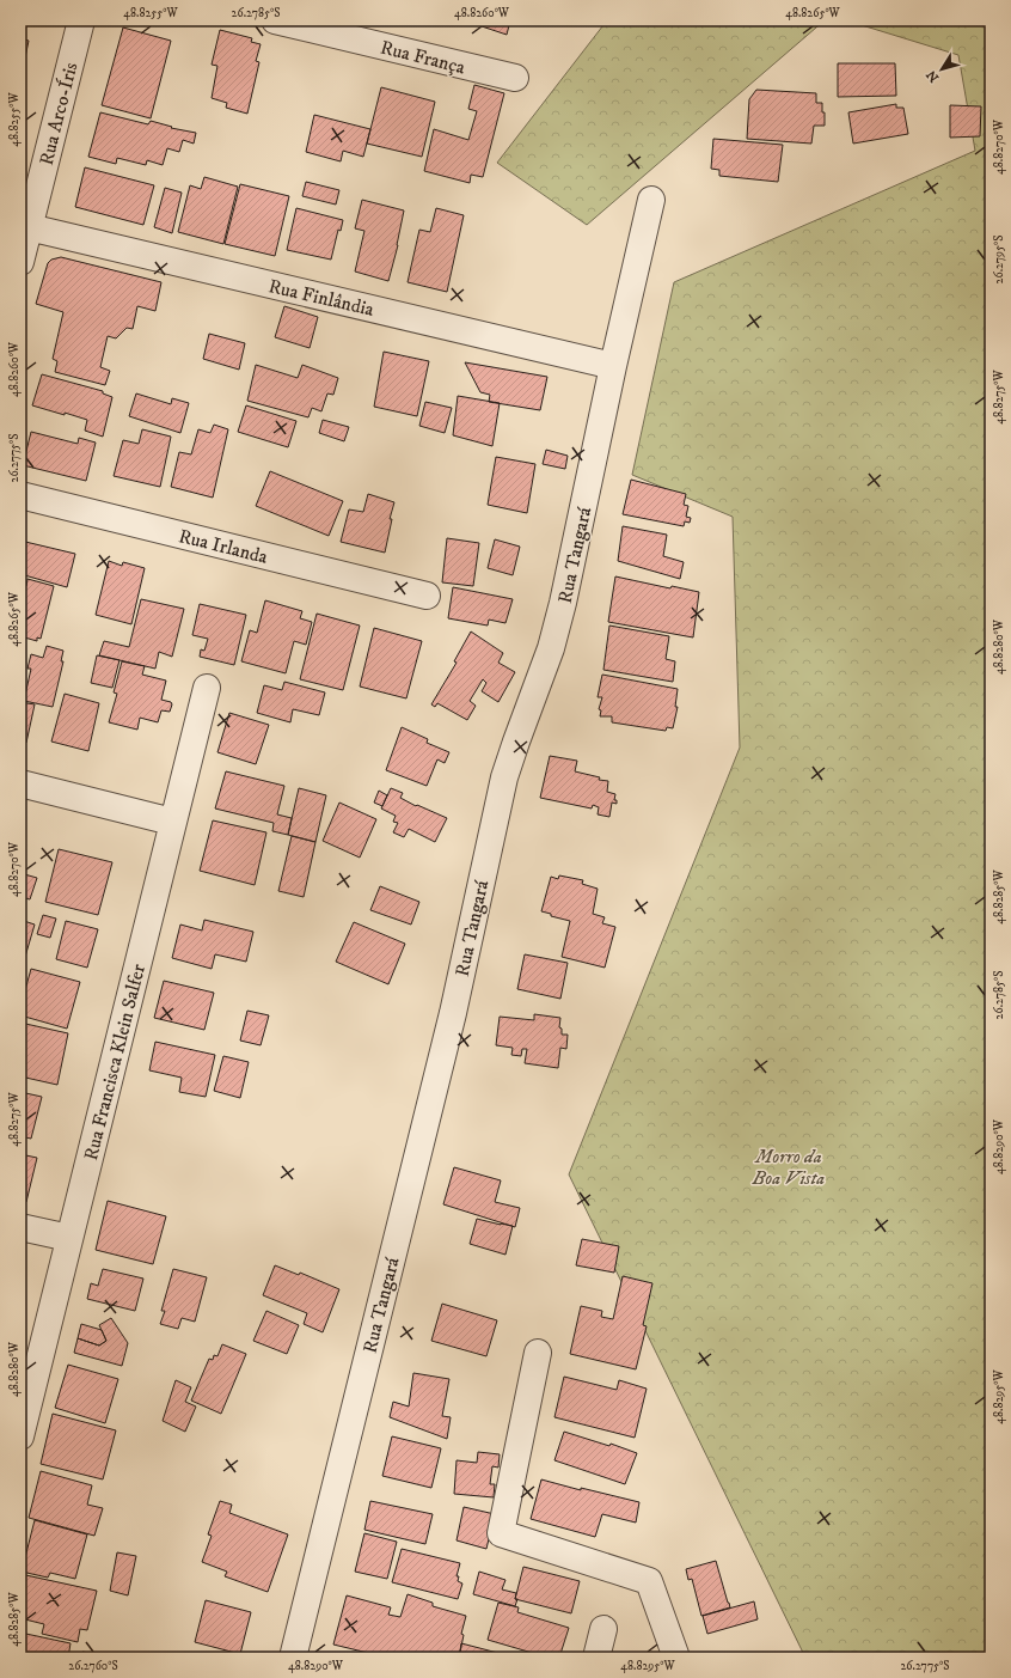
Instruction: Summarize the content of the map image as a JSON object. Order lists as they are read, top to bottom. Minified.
{"streets":{"street":["Rua França","Rua Arco-Íris","Rua Finlândia","Rua Irlanda","Rua Tangará","Rua Francisca Klein Salfer"]},"crossings":[["Rua Arco-Íris","Rua Finlândia"],["Rua Finlândia","Rua Tangará"]],"parks":["Morro da Boa Vista"],"north":"bottom left","coordinates":["48.8255°W","26.2785°S","48.8260°W","48.8265°W","48.8270°W","26.2795°S","48.8275°W","26.2775°S","48.8280°W","48.8285°W","48.8290°W","48.8295°W","26.2760°S"]}
